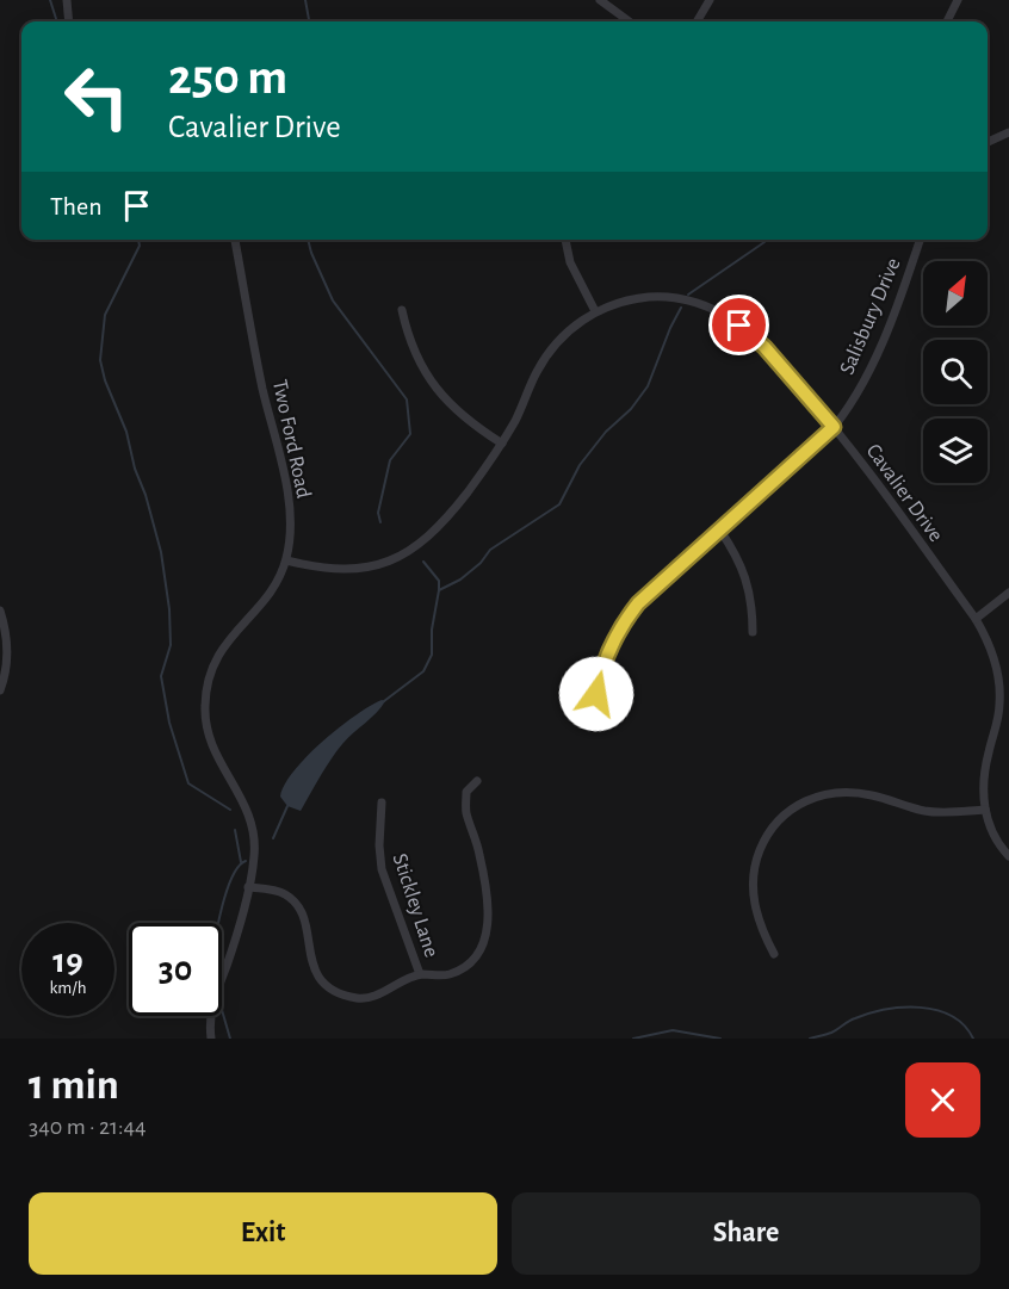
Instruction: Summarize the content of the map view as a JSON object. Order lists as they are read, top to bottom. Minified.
{"streets":{"street":["Salisbury Drive","Two Ford Road","Cavalier Drive","Stickley Lane"]},"crossings":[["Salisbury Drive","Cavalier Drive"],["Two Ford Road","Cavalier Drive"]],"north":"top right","page":{"turn":["250 m","Cavalier Drive"],"then":"Then","speed":"19 km/h","limit":"30","heading":["1 min","340 m · 21:44"],"buttons":["Exit","Share"]}}
